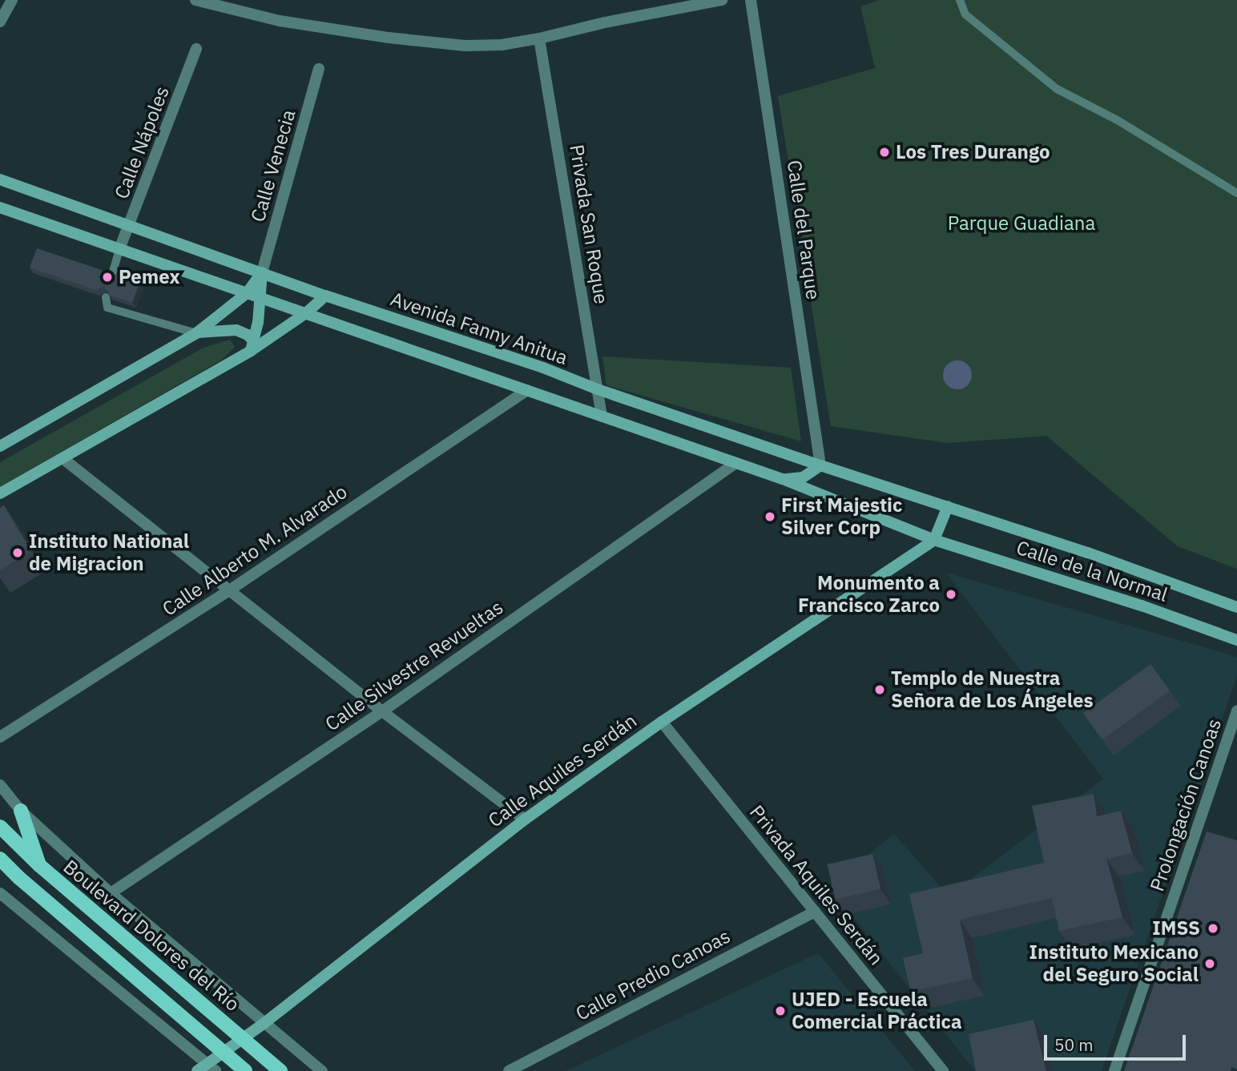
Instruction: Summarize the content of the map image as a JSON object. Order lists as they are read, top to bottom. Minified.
{"streets":{"main road":["Avenida Fanny Anitua","Calle de la Normal","Calle Aquiles Serdán","Boulevard Dolores del Río"],"street":["Calle Nápoles","Calle Venecia","Privada San Roque","Calle del Parque","Calle Alberto M. Alvarado","Calle Silvestre Revueltas","Prolongación Canoas","Privada Aquiles Serdán","Calle Predio Canoas"]},"crossings":[["Calle Nápoles","Avenida Fanny Anitua"],["Calle Venecia","Avenida Fanny Anitua"],["Privada San Roque","Avenida Fanny Anitua"],["Calle del Parque","Avenida Fanny Anitua"],["Avenida Fanny Anitua","Calle de la Normal"],["Calle de la Normal","Calle Aquiles Serdán"],["Calle Aquiles Serdán","Privada Aquiles Serdán"],["Calle Aquiles Serdán","Boulevard Dolores del Río"],["Privada Aquiles Serdán","Calle Predio Canoas"]],"parks":["Parque Guadiana"],"places":["Los Tres Durango","Pemex","First Majestic Silver Corp","Instituto National de Migracion","Monumento a Francisco Zarco","Templo de Nuestra Señora de Los Ángeles","IMSS","Instituto Mexicano del Seguro Social","UJED - Escuela Comercial Práctica"],"scale_bar":"50 m"}
